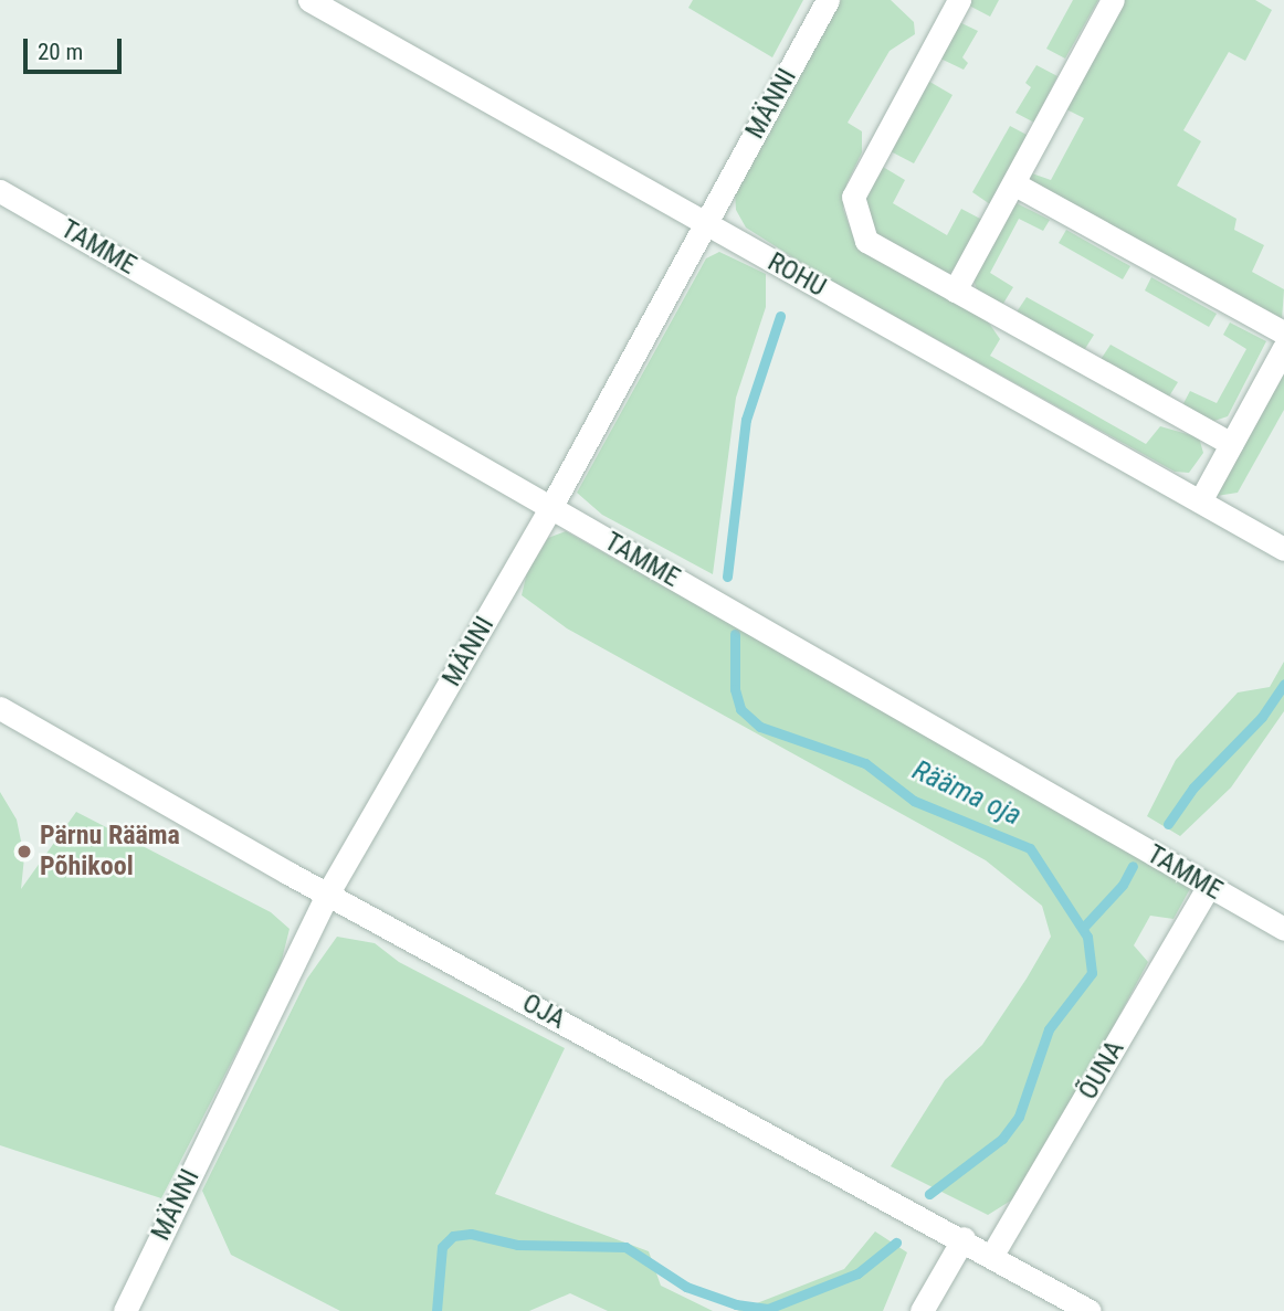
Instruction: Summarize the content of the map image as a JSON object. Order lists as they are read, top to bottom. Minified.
{"streets":{"street":["MÄNNI","TAMME","ROHU","OJA","ÕUNA"]},"crossings":[["MÄNNI","TAMME"],["MÄNNI","ROHU"],["MÄNNI","OJA"],["TAMME","ÕUNA"],["OJA","ÕUNA"]],"water":["Rääma oja"],"places":["Pärnu Rääma Põhikool"],"scale_bar":"20 m"}
